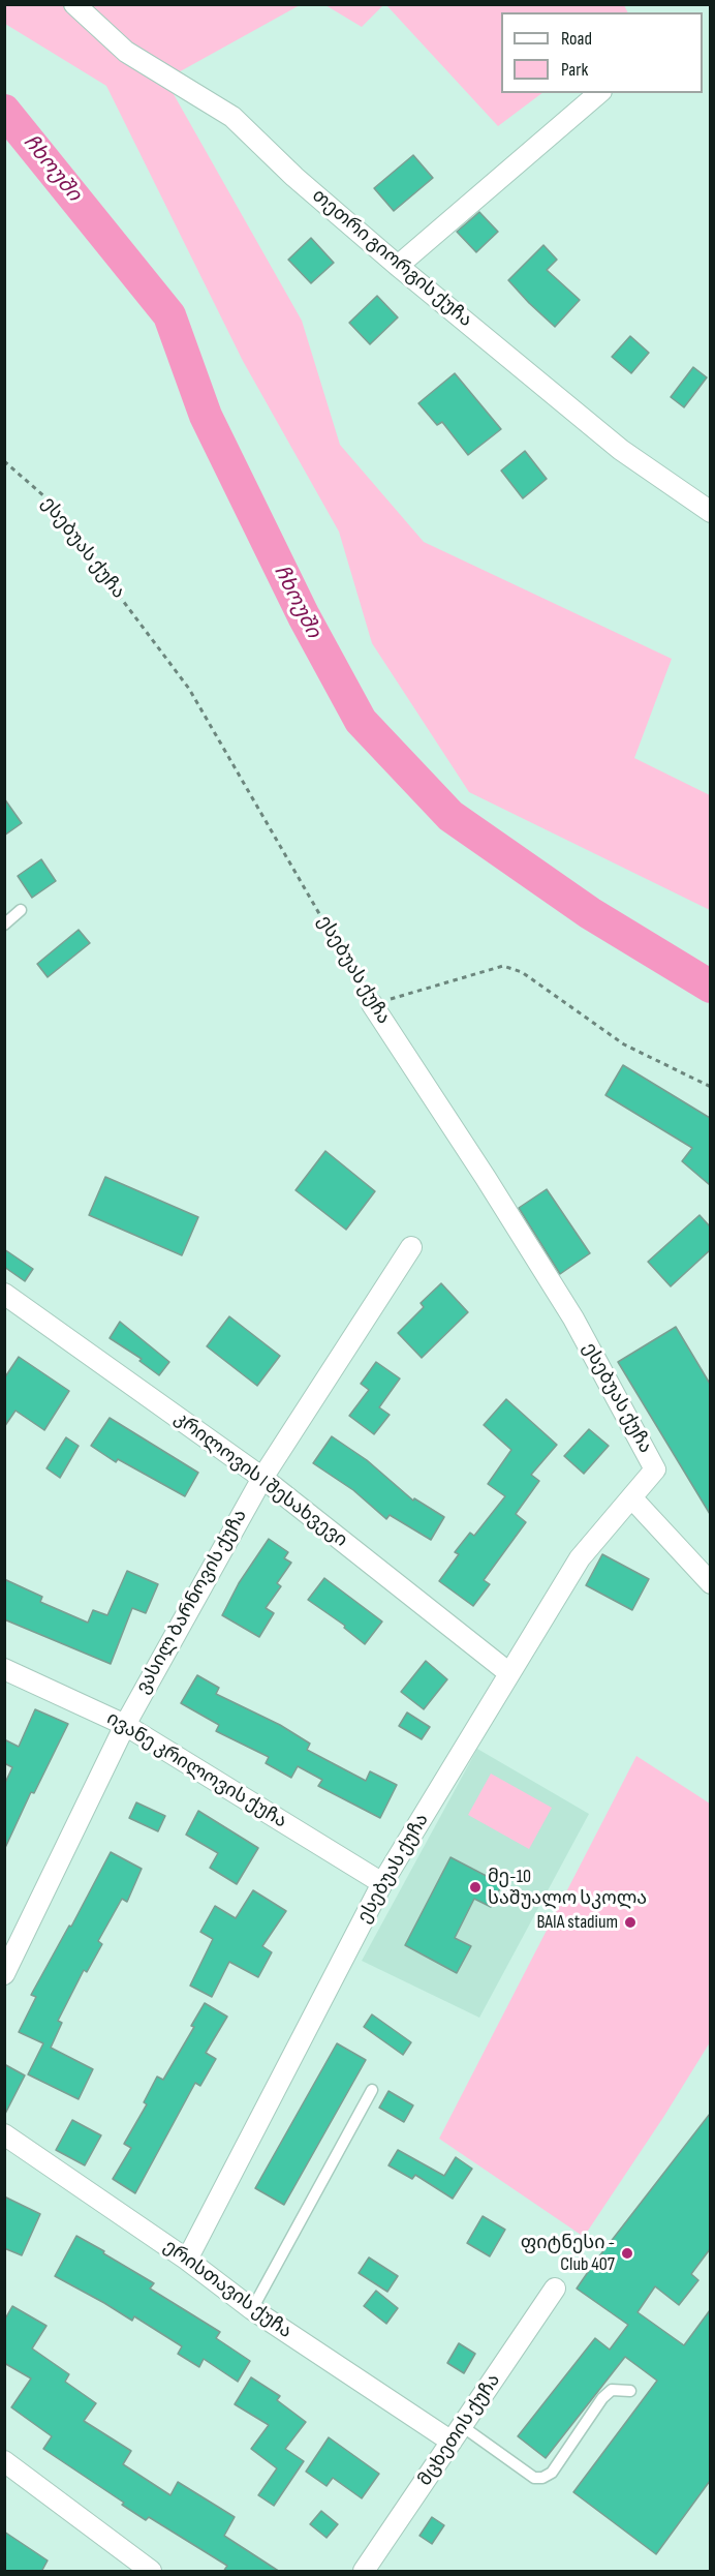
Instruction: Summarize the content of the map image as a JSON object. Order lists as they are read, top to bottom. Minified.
{"streets":{"street":["თეთრი გიორგის ქუჩა","ესებუას ქუჩა","კრილოვის I შესახვევი","ვასილ ბარნოვის ქუჩა","ივანე კრილოვის ქუჩა","ერისთავის ქუჩა","მცხეთის ქუჩა"]},"crossings":[["ესებუას ქუჩა","კრილოვის I შესახვევი"],["ესებუას ქუჩა","ივანე კრილოვის ქუჩა"],["ესებუას ქუჩა","ერისთავის ქუჩა"],["კრილოვის I შესახვევი","ვასილ ბარნოვის ქუჩა"],["ვასილ ბარნოვის ქუჩა","ივანე კრილოვის ქუჩა"],["ერისთავის ქუჩა","მცხეთის ქუჩა"]],"water":["ჩხოუში"],"places":["მე-10 საშუალო სკოლა","BAIA stadium","ფიტნესი - Club 407"],"legend":["Road","Park"]}
